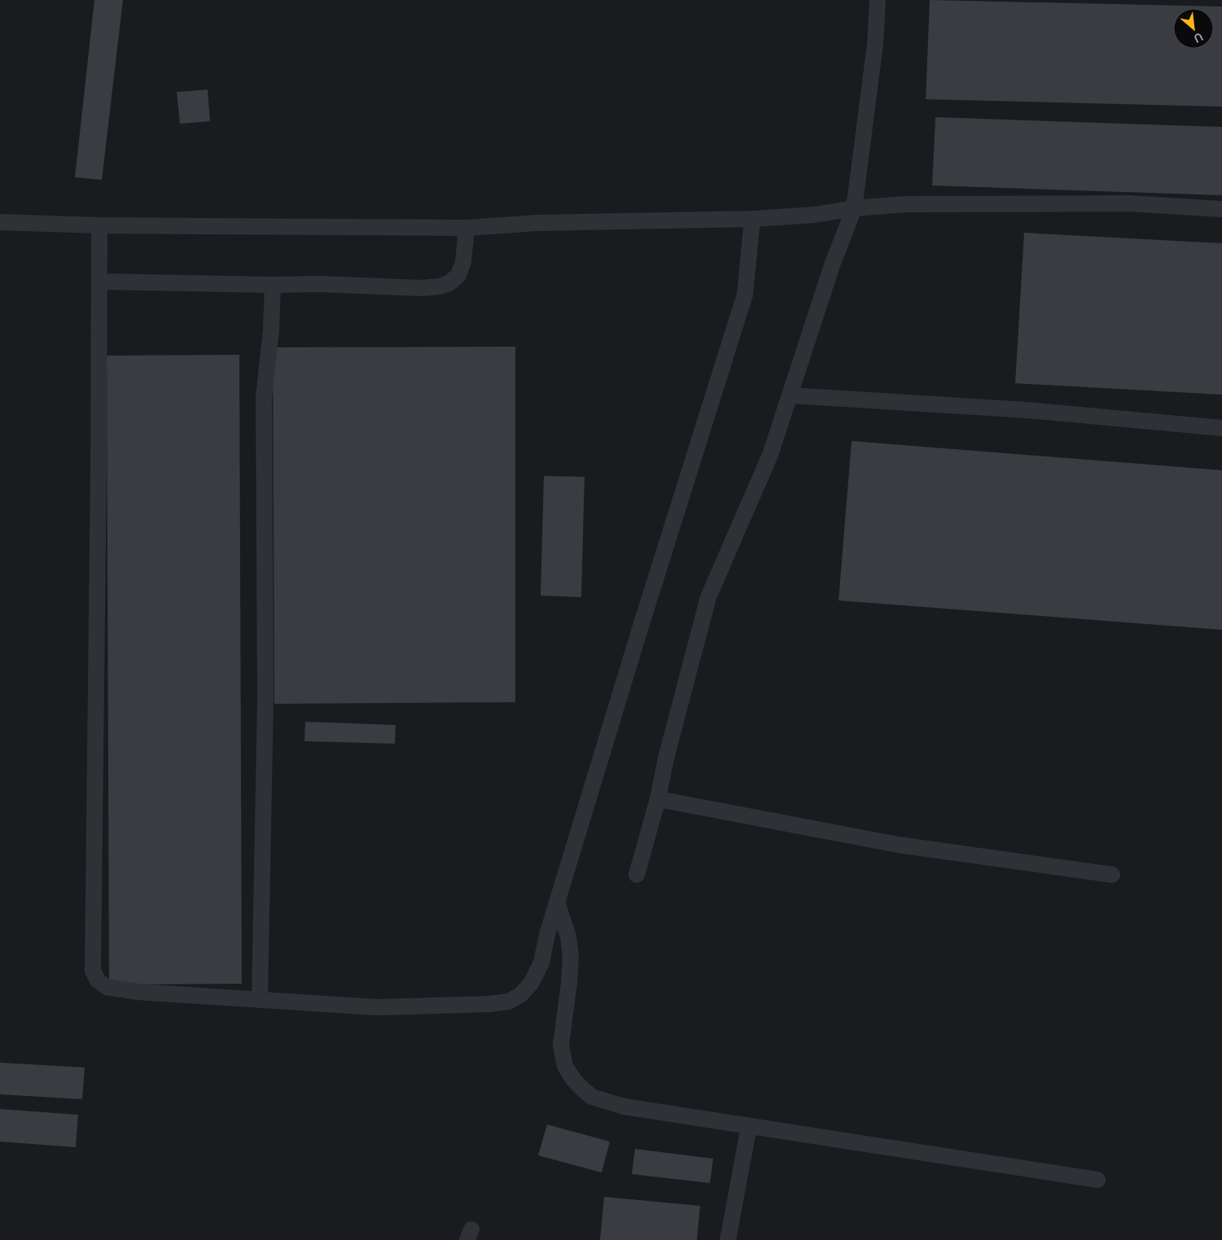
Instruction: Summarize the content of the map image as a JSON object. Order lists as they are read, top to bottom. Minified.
{"north":"bottom right"}
